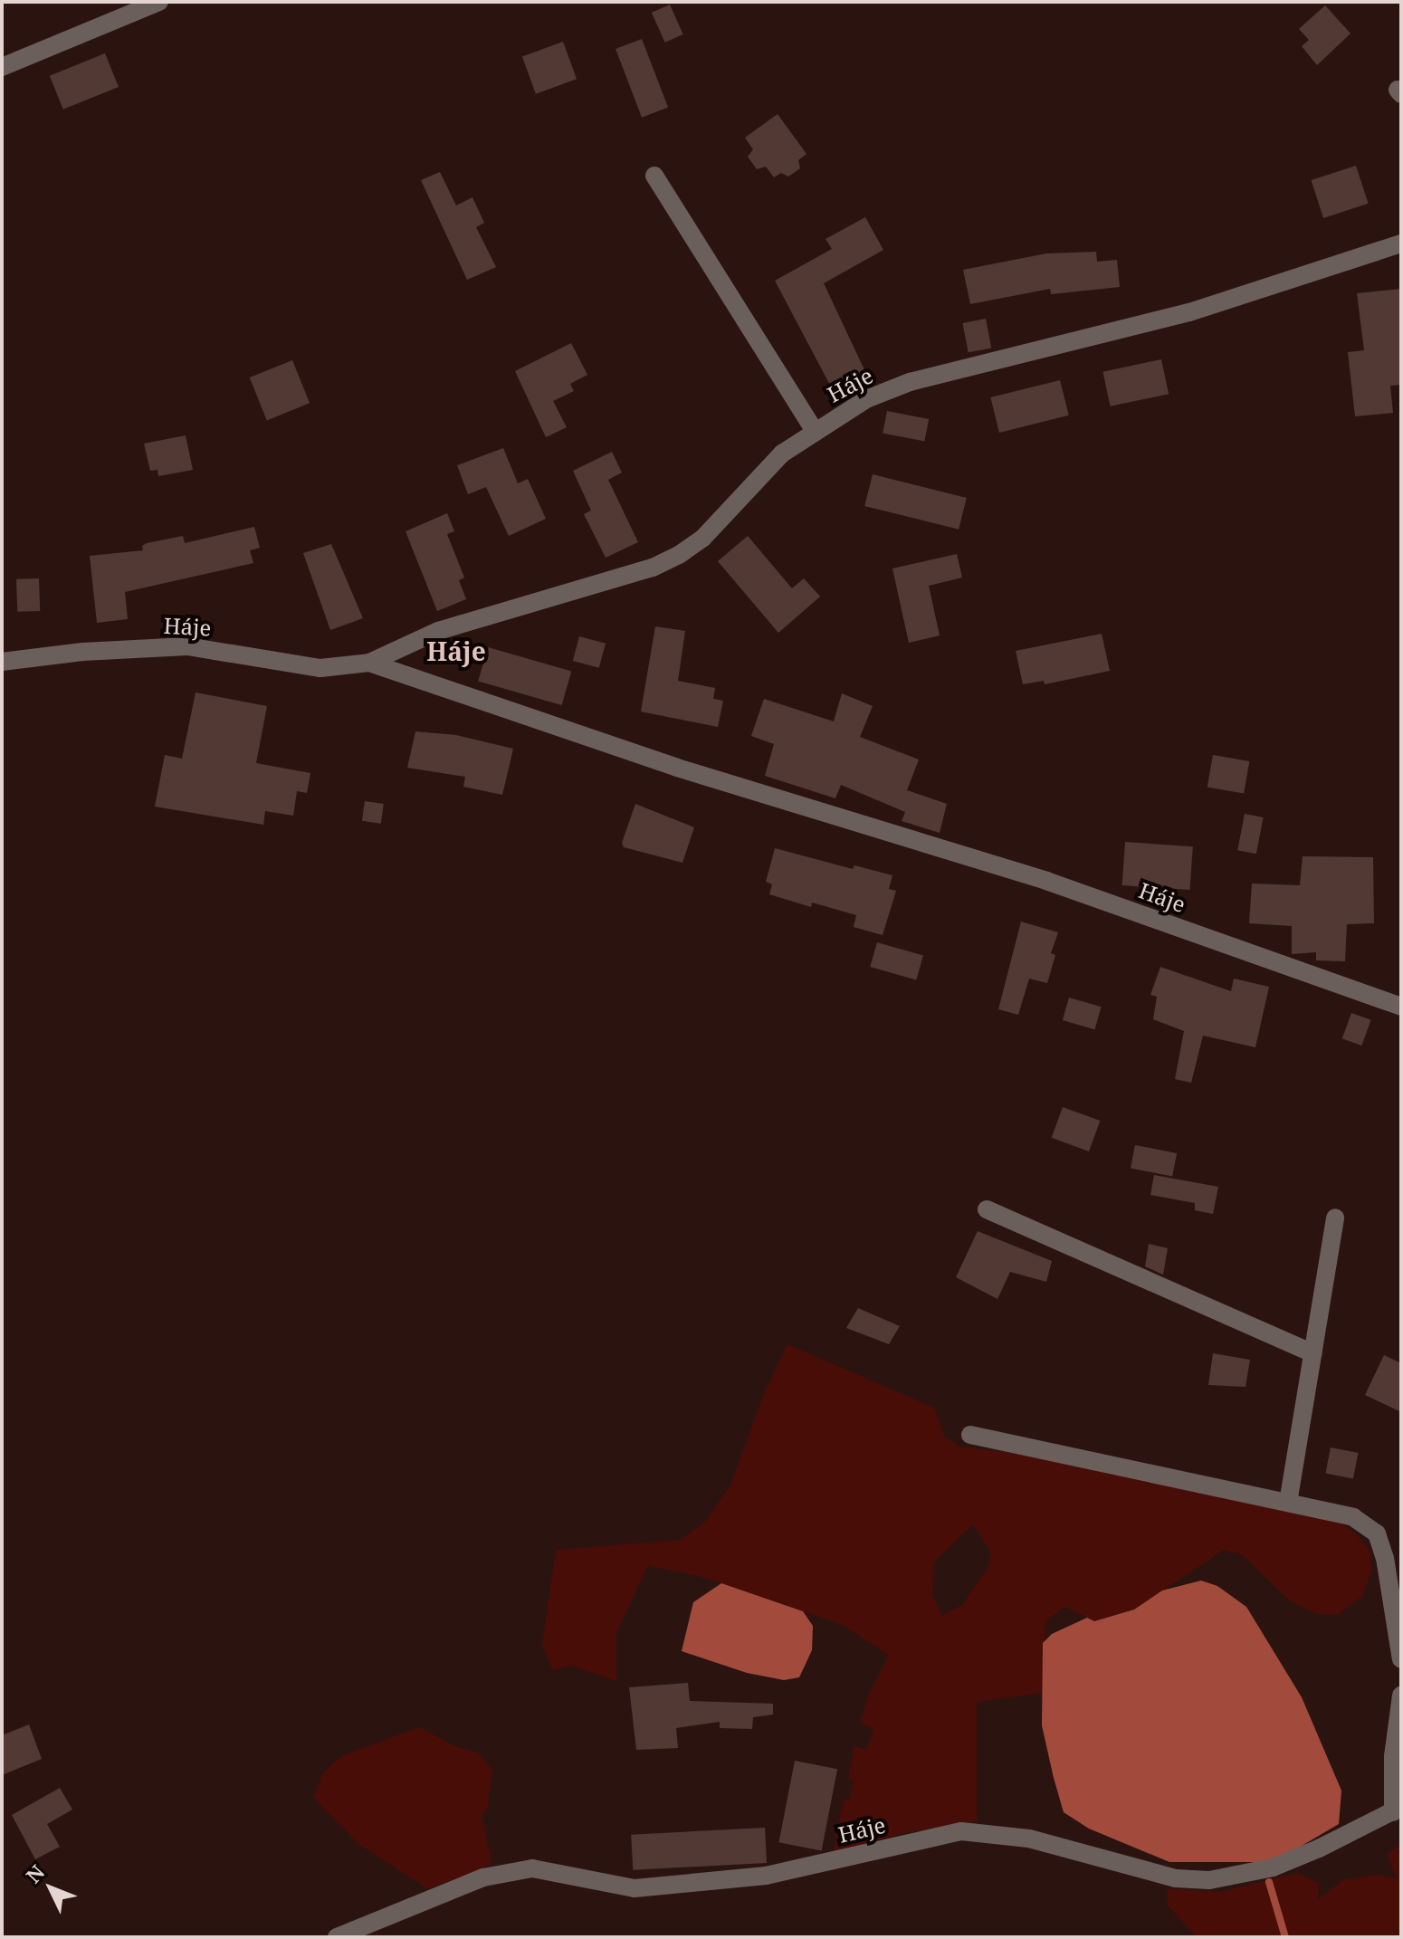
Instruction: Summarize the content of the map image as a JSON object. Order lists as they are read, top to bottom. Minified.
{"streets":{"street":["Háje"]},"districts":["Háje"],"north":"top left"}
